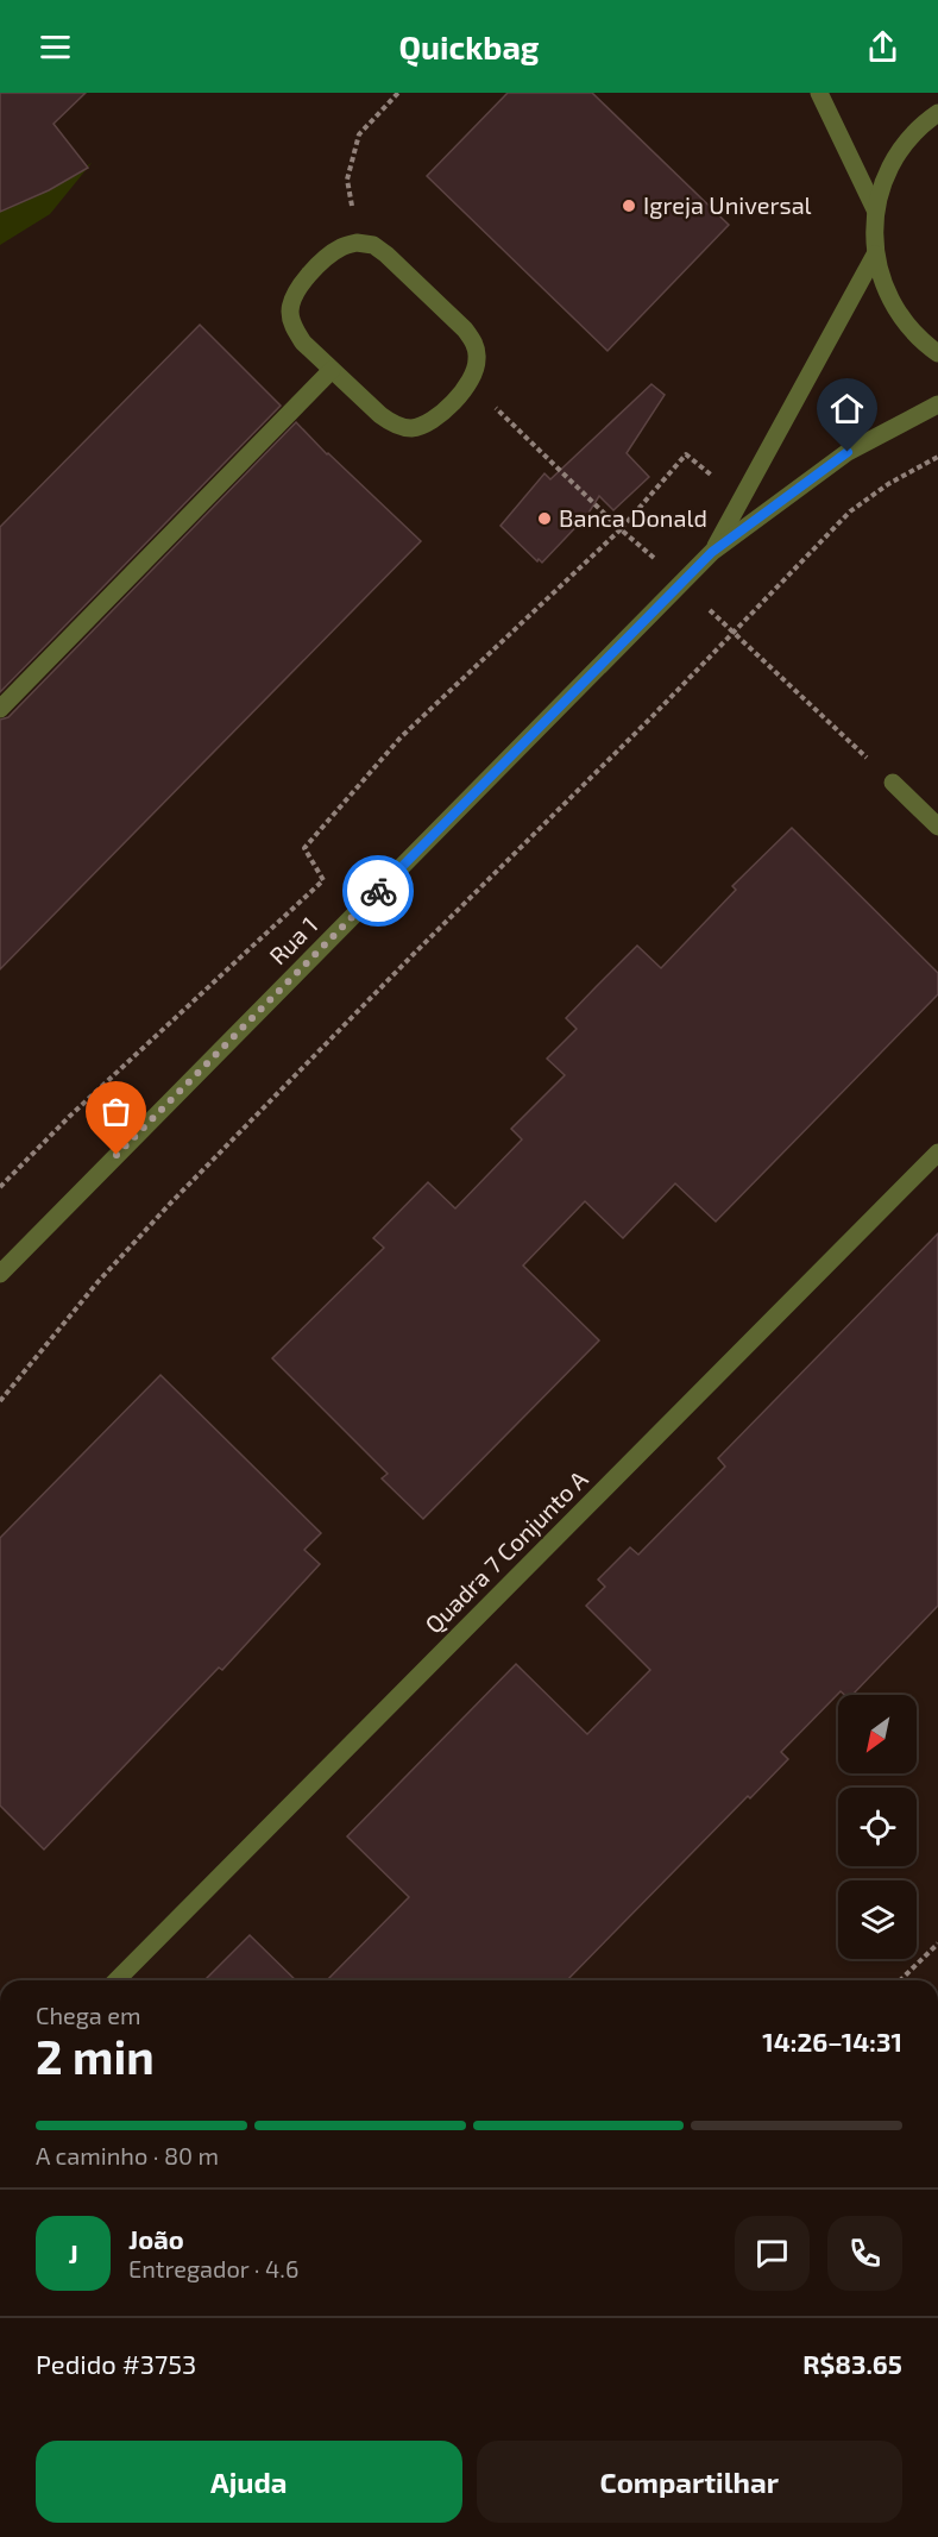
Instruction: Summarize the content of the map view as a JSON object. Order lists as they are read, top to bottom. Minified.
{"streets":{"street":["Rua 1","Quadra 7 Conjunto A"]},"places":["Igreja Universal","Banca Donald"],"north":"bottom left","page":{"header":"Quickbag","heading":["2 min","Chega em","14:26–14:31"],"panel":["João","Entregador · 4.6","Pedido #3753","R$83.65"],"bar":"A caminho · 80 m","round":"J","buttons":["Ajuda","Compartilhar"]}}
